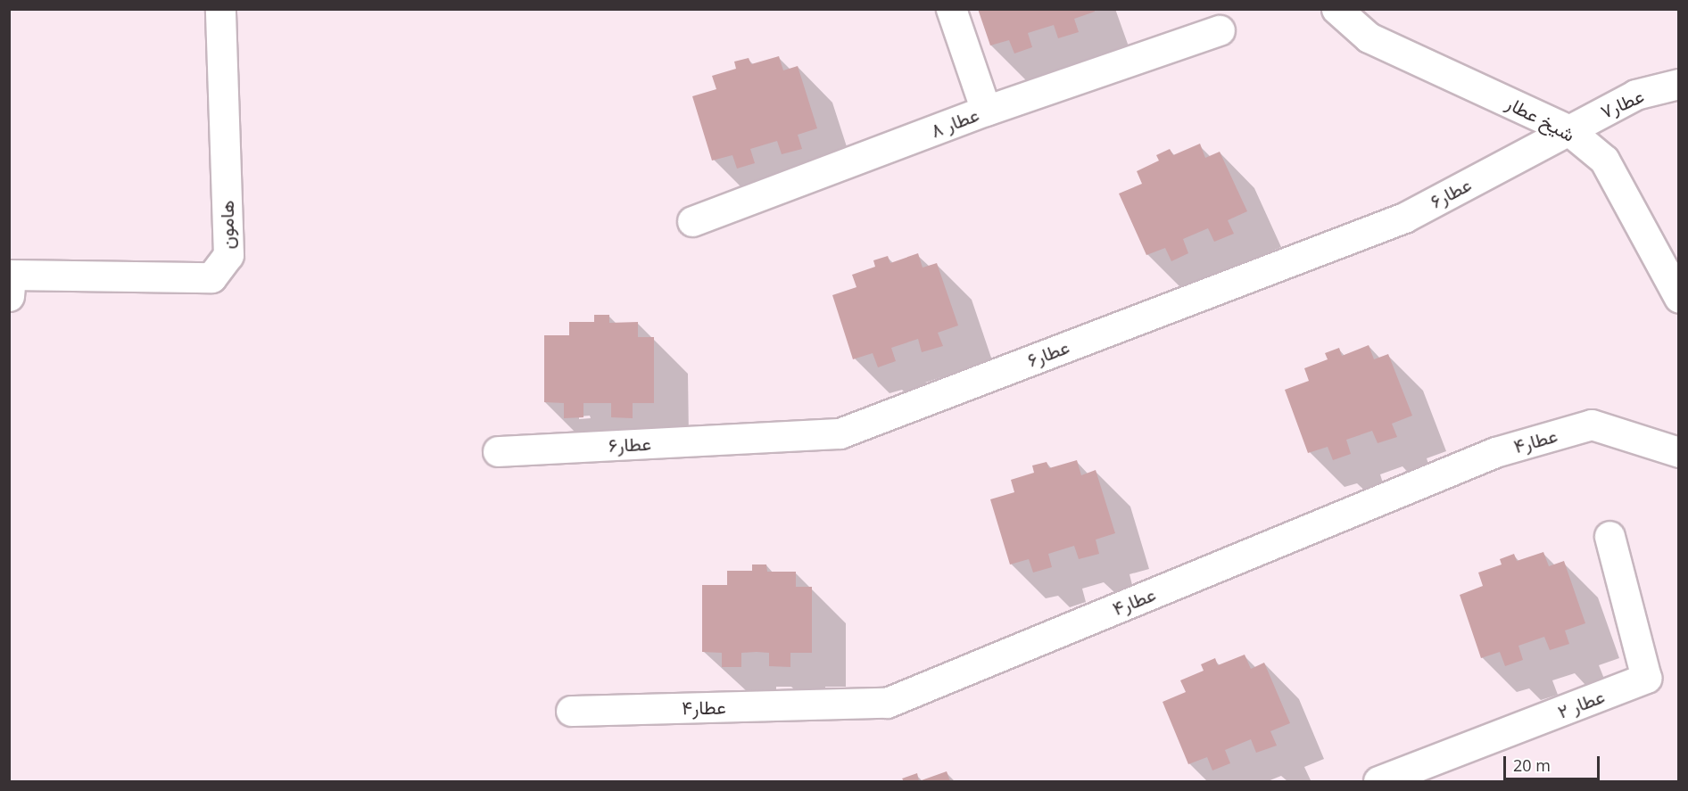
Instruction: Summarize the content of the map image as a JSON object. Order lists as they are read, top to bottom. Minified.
{"streets":{"street":["عطار۷","شیخ عطار","عطار ۸","عطار۶","هامون","عطار۴","عطار ۲"]},"crossings":[["عطار۷","شیخ عطار"],["عطار۷","عطار۶"],["شیخ عطار","عطار۶"]],"scale_bar":"20 m"}
